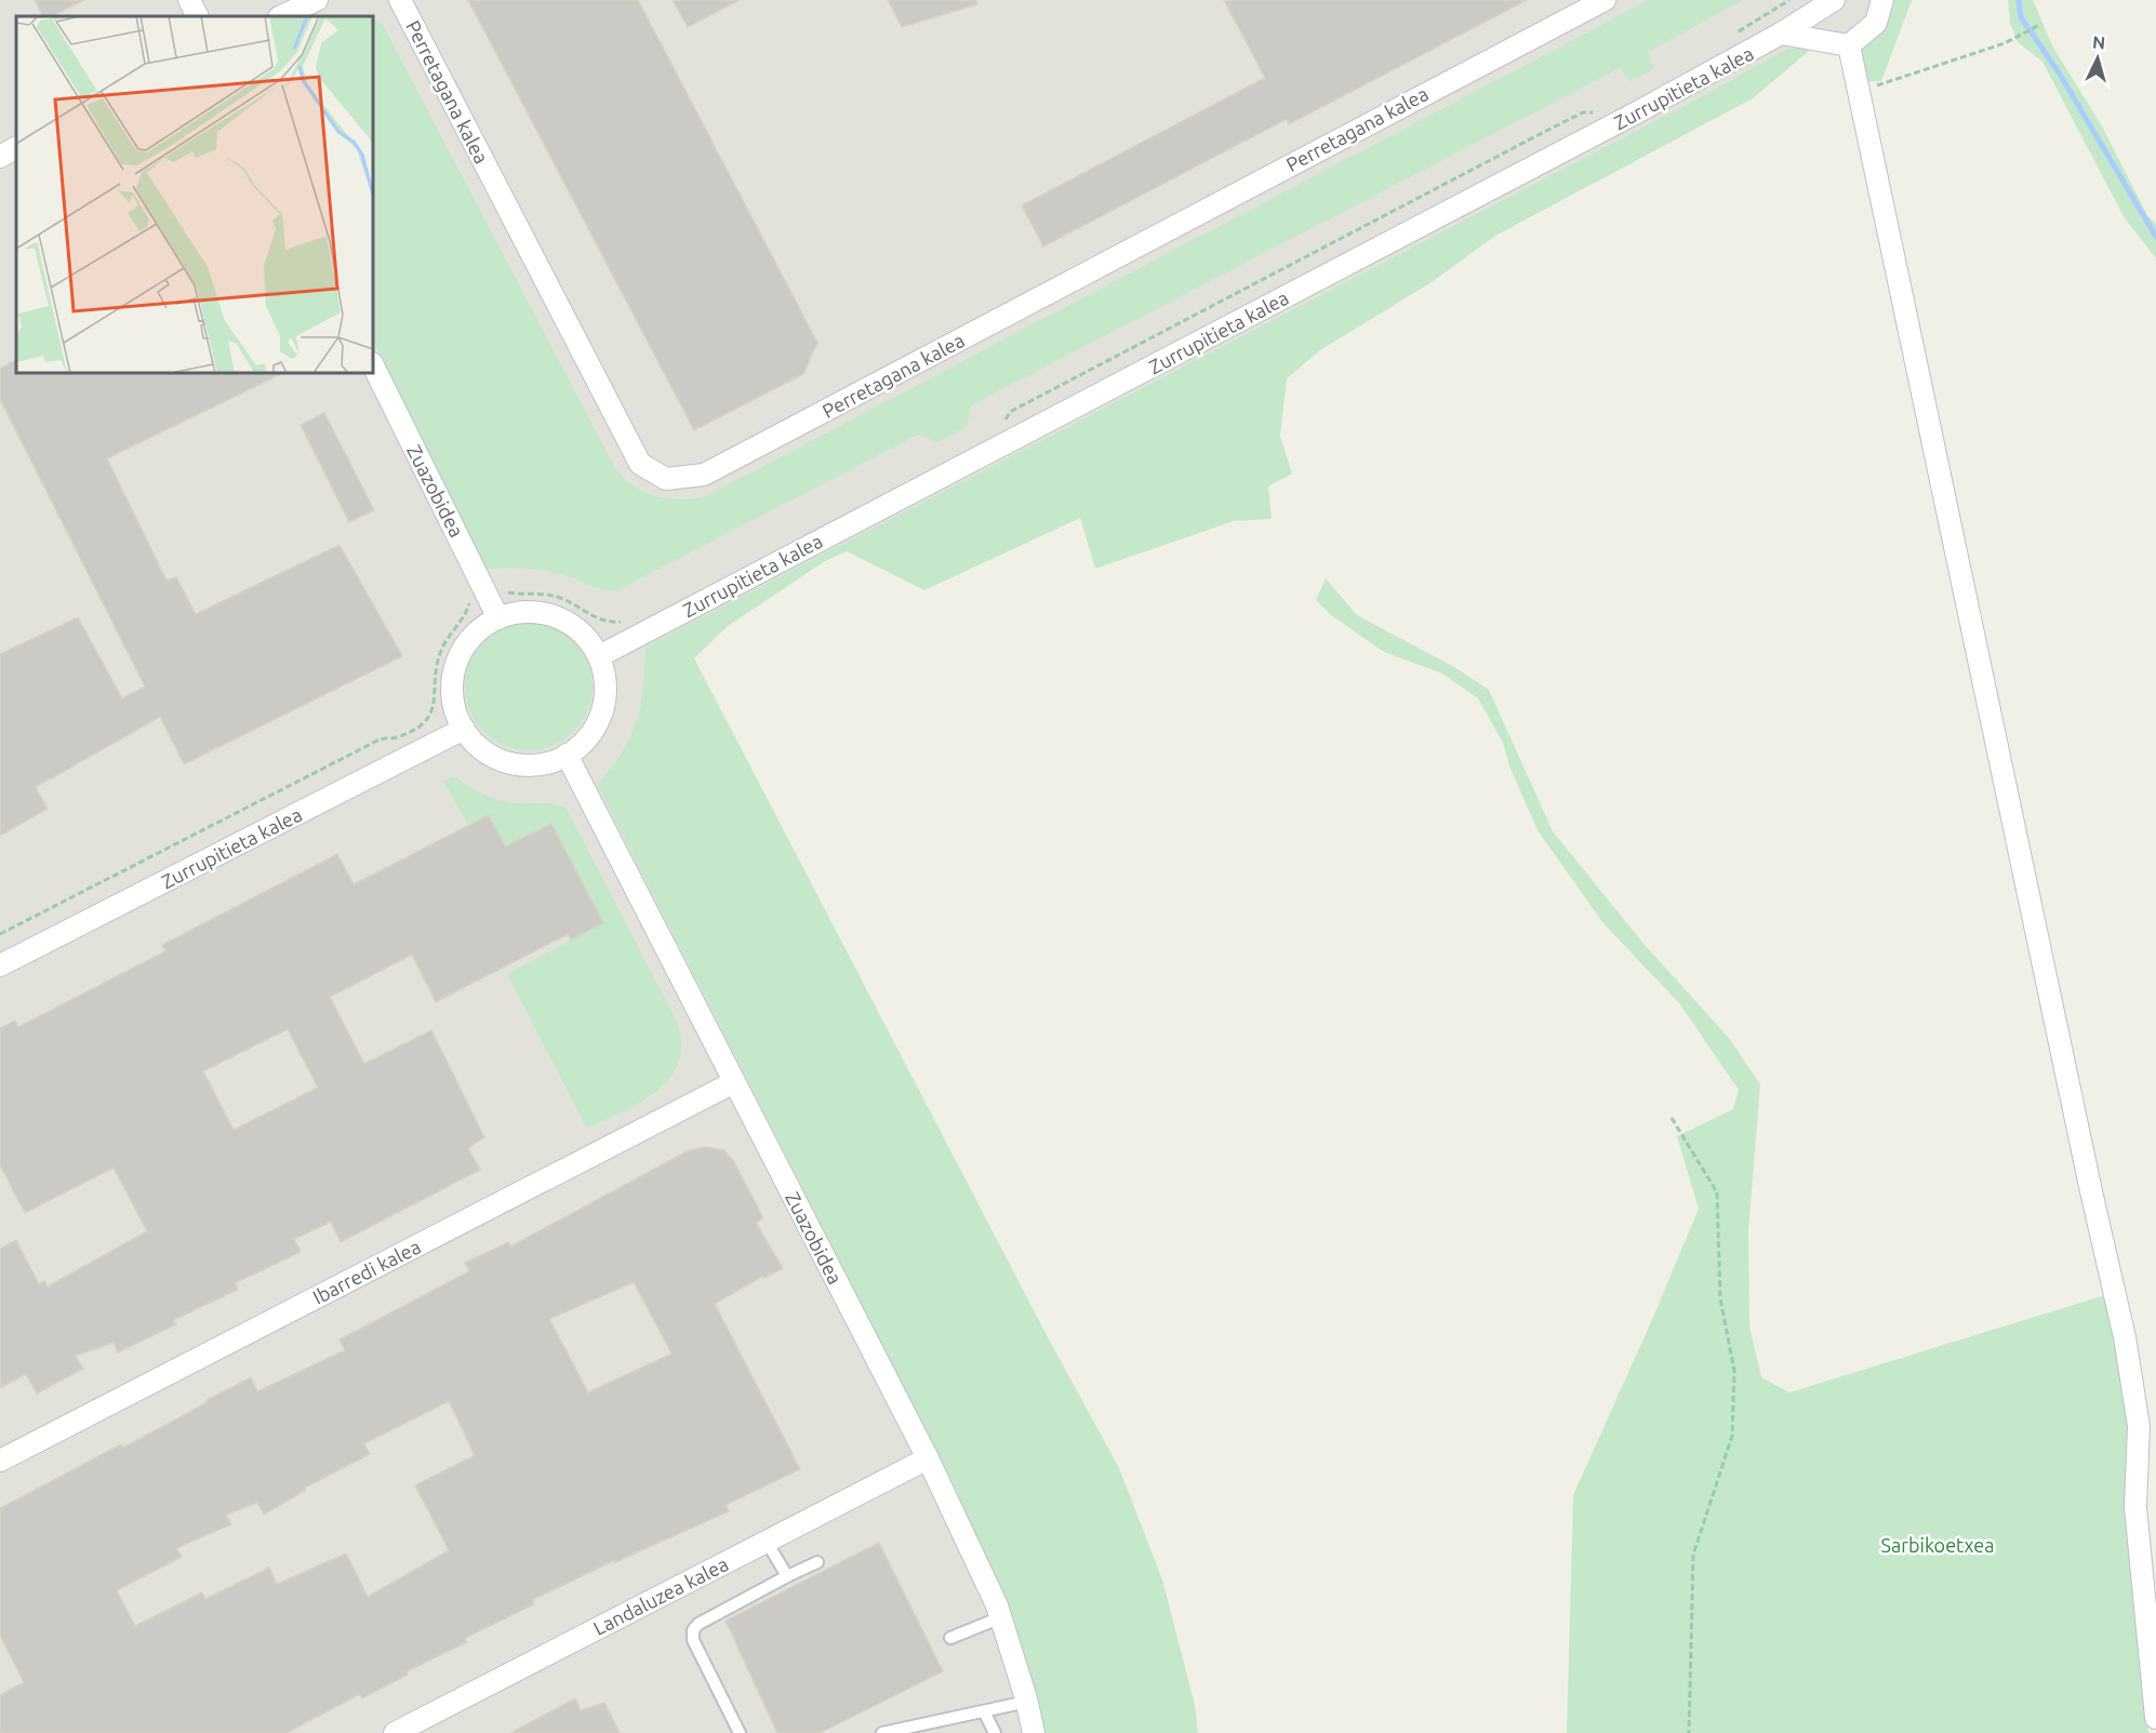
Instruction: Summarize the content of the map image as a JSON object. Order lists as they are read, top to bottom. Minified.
{"streets":{"street":["Zurrupitieta kalea","Perretagana kalea","Zuazobidea","Ibarredi kalea","Landaluzea kalea"]},"crossings":[["Zurrupitieta kalea","Zuazobidea"],["Zuazobidea","Ibarredi kalea"],["Zuazobidea","Landaluzea kalea"]],"parks":["Sarbikoetxea"],"north":"top"}
